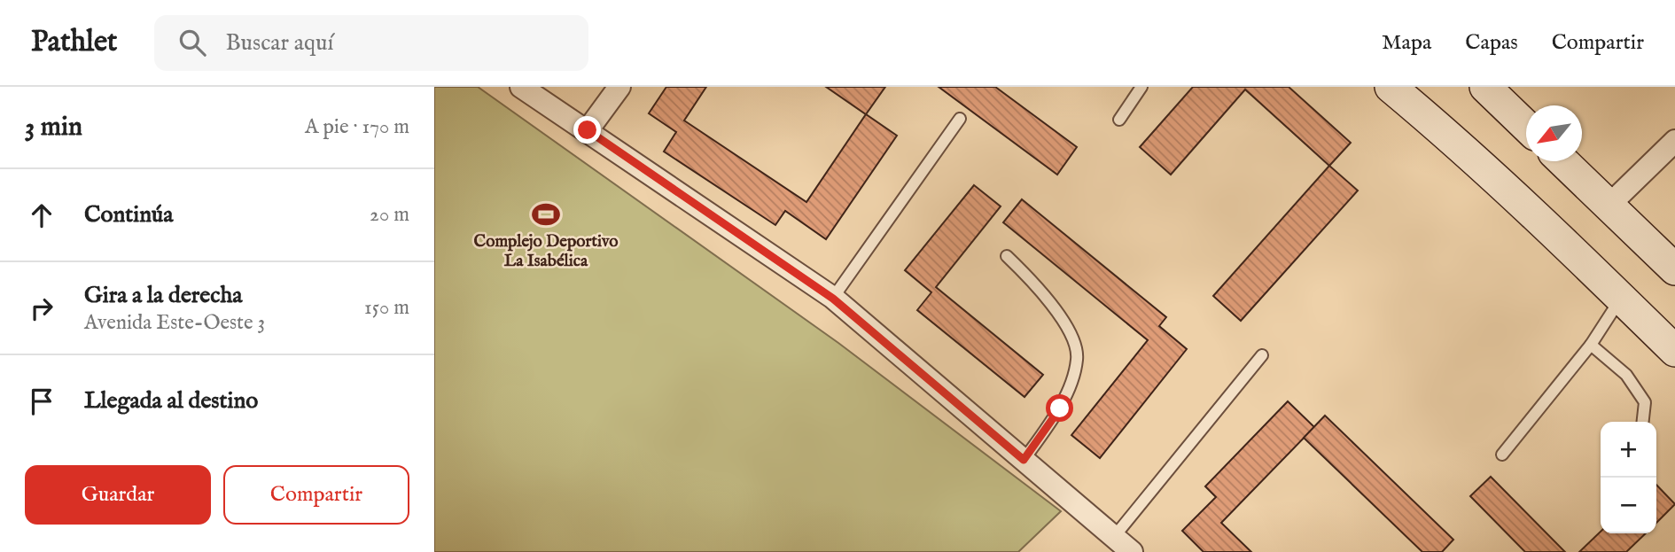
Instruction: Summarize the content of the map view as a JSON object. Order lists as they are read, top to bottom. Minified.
{"places":{"sports":["Complejo Deportivo La Isabélica"]},"north":"bottom left","page":{"header":"Pathlet","search":"Buscar aquí","nav":["Mapa","Capas","Compartir"],"heading":["3 min","A pie · 170 m"],"list":[["Continúa","20 m"],["Gira a la derecha","Avenida Este-Oeste 3","150 m"],"Llegada al destino"],"map_buttons":["+","−"],"buttons":["Guardar","Compartir"]}}
